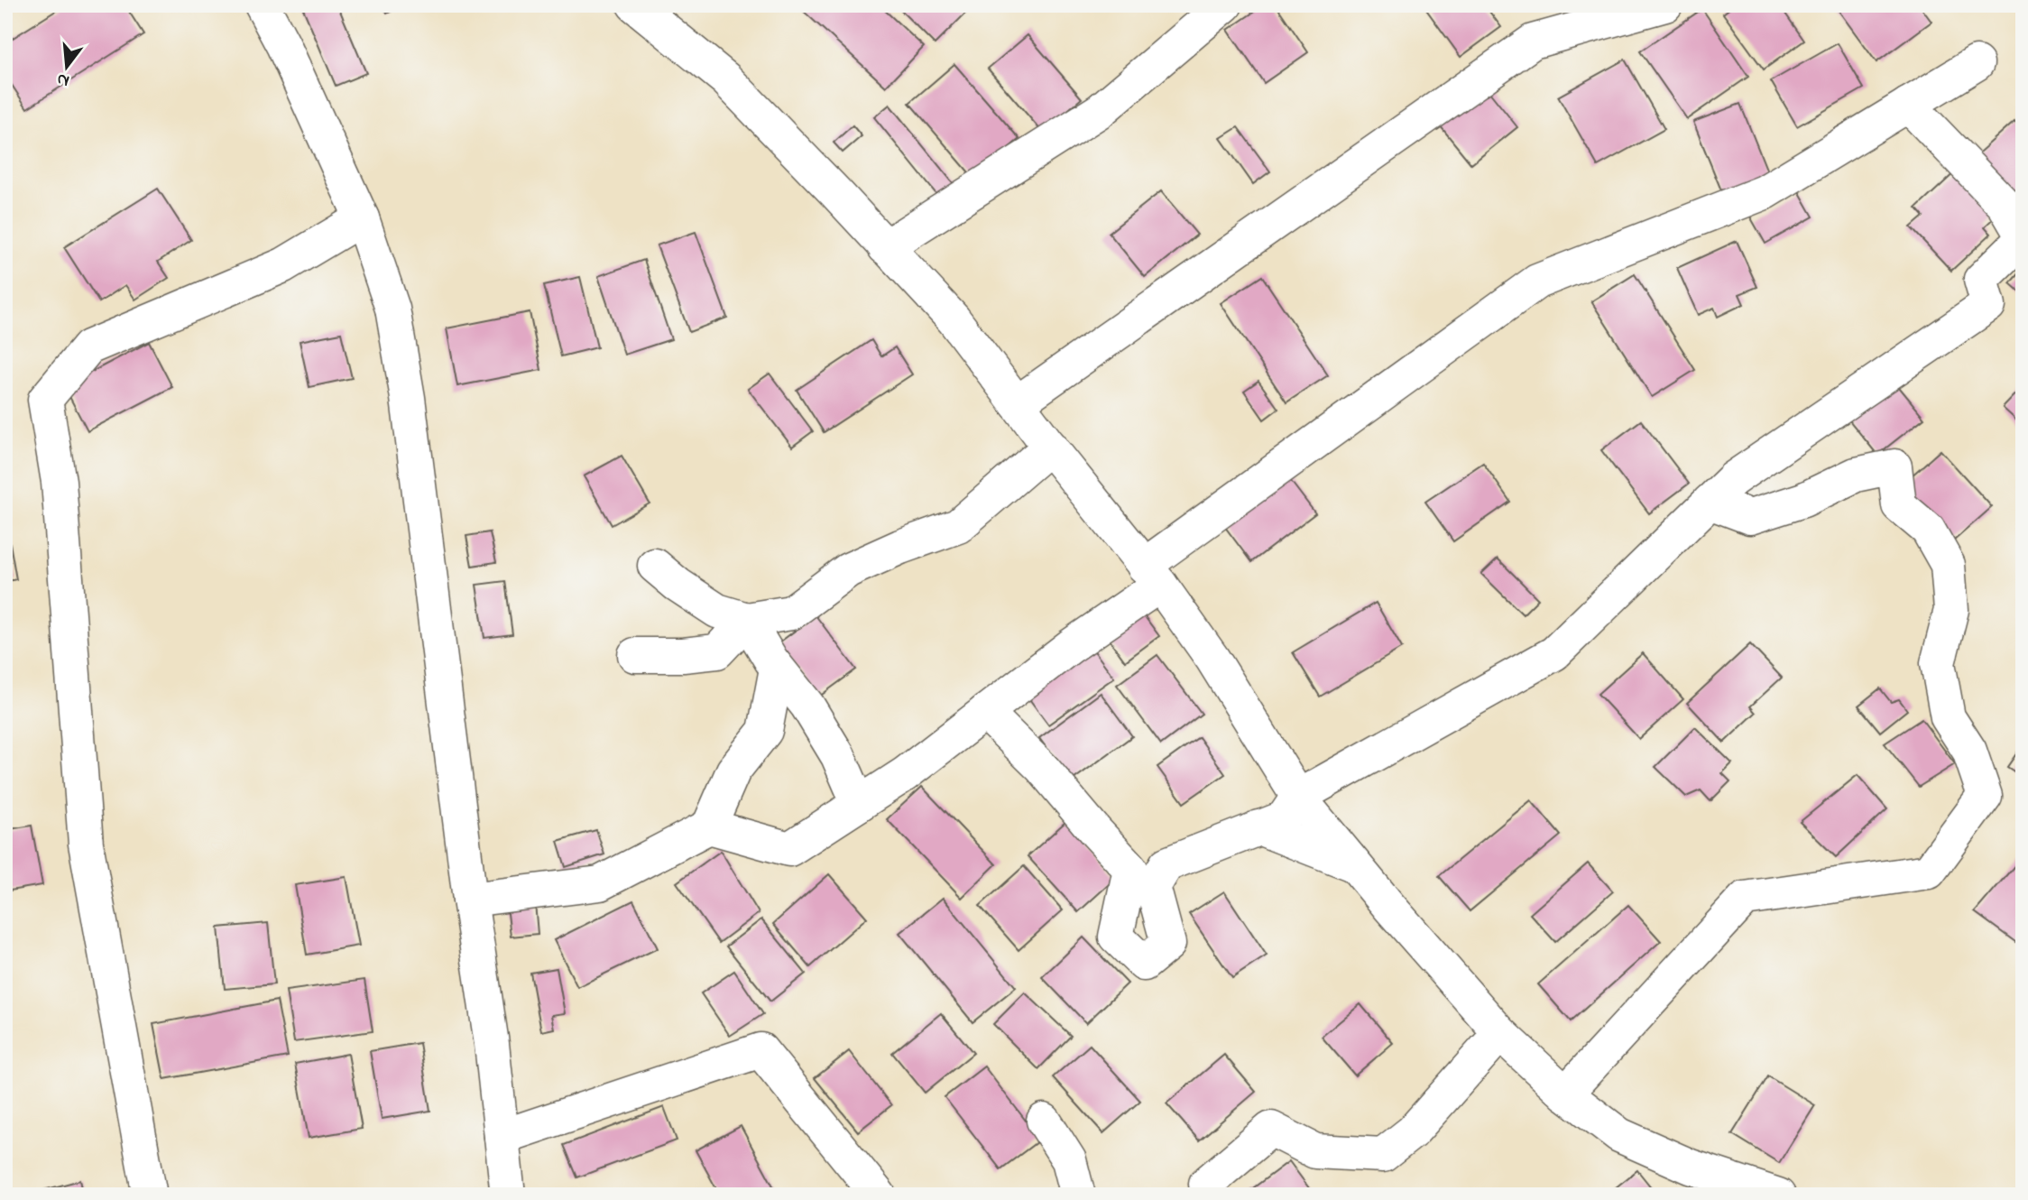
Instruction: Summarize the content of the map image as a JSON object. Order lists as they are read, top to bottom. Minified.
{"north":"bottom"}
